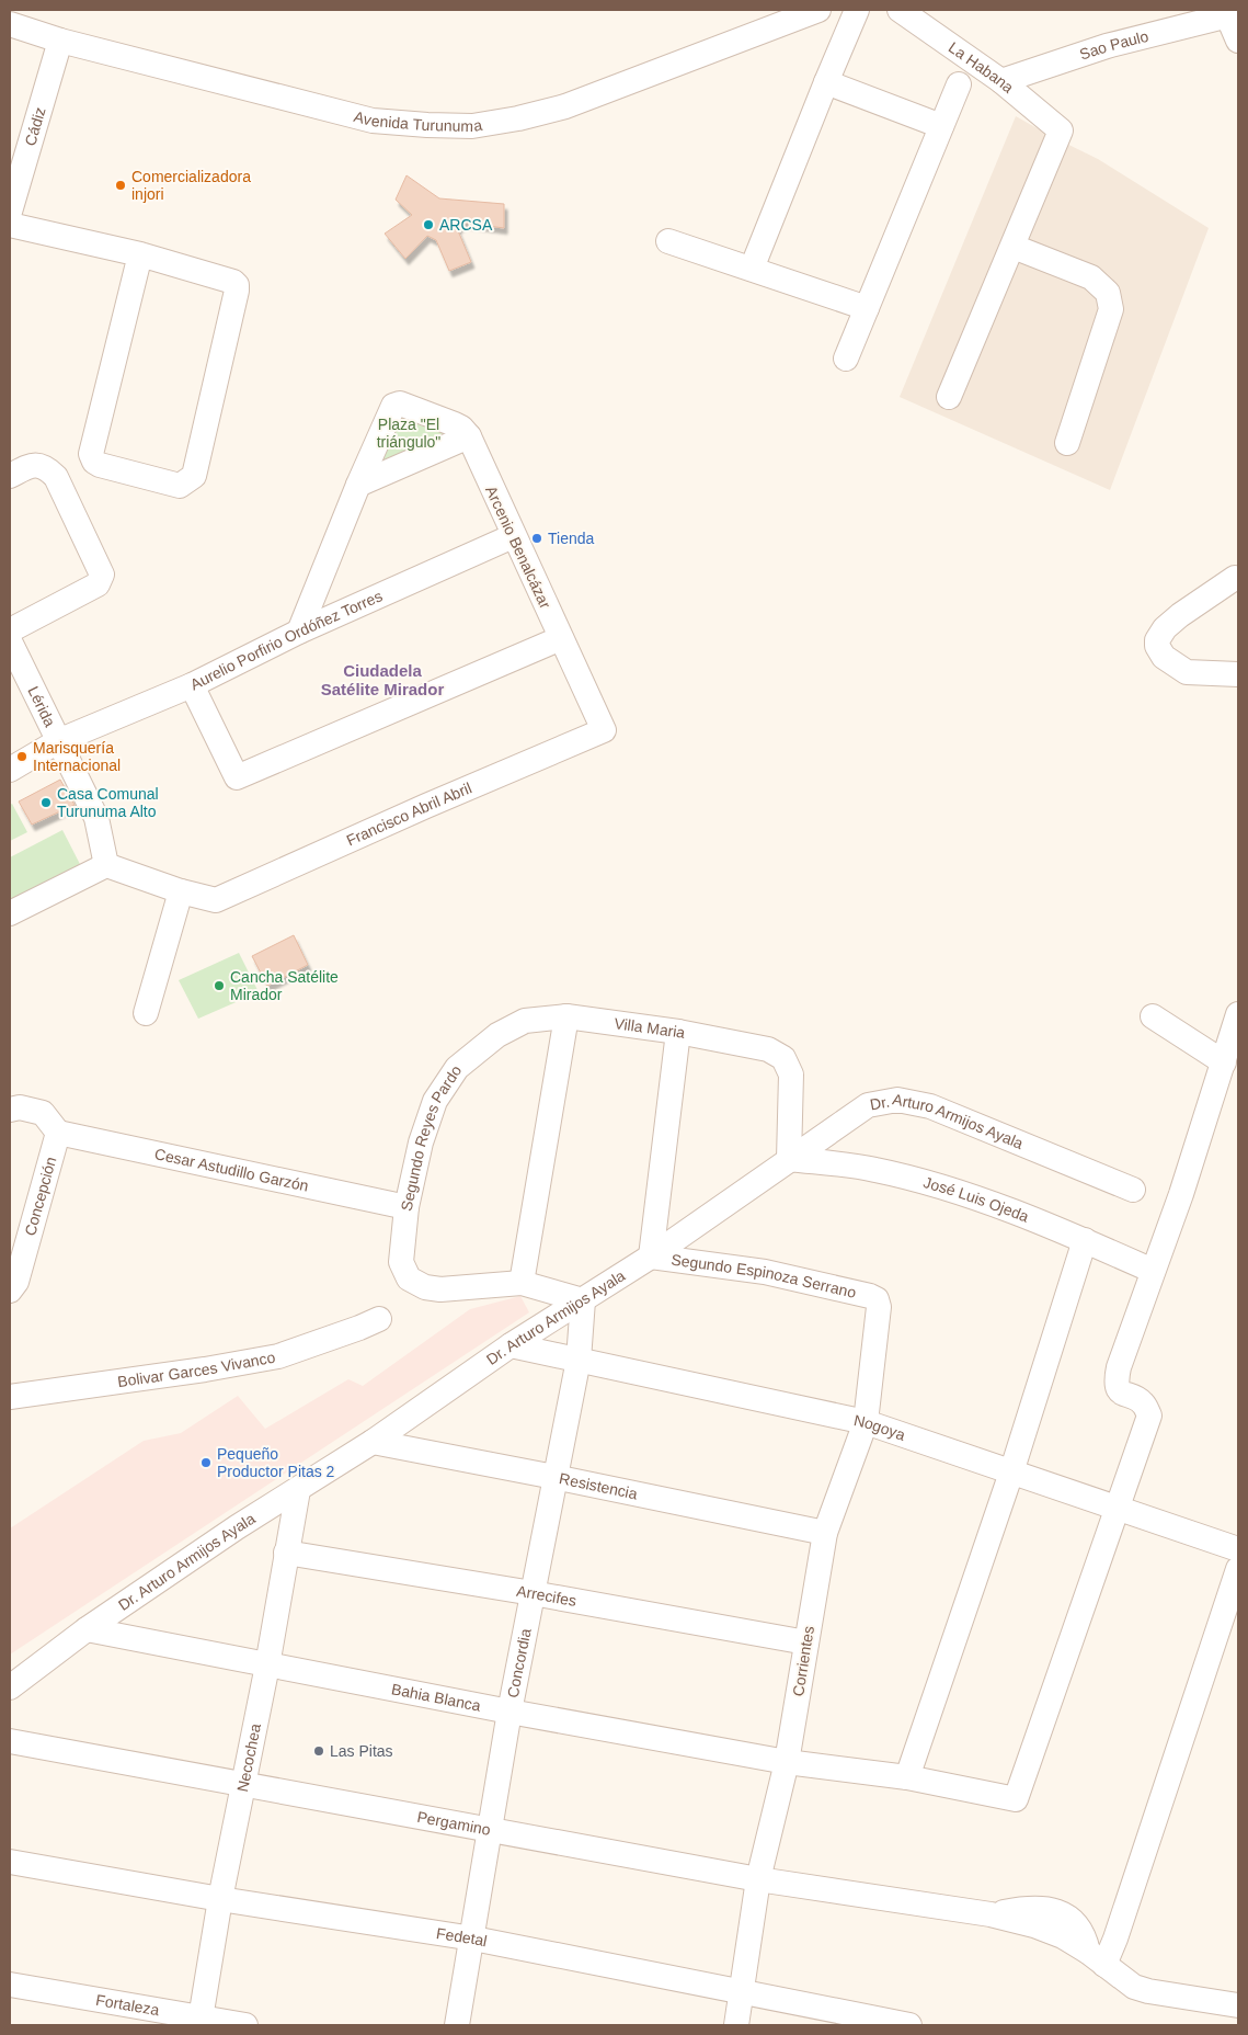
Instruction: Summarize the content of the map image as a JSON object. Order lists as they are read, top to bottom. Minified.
{"streets":{"street":["Sao Paulo","La Habana","Avenida Turunuma","Cádiz","Arcenio Benalcázar","Aurelio Porfirio Ordóñez Torres","Lérida","Francisco Abril Abril","Villa Maria","Dr. Arturo Armijos Ayala","Segundo Reyes Pardo","Cesar Astudillo Garzón","Concepción","José Luis Ojeda","Segundo Espinoza Serrano","Bolivar Garces Vivanco","Nogoya","Resistencia","Arrecifes","Corrientes","Concordia","Bahia Blanca","Necochea","Pergamino","Fedetal","Fortaleza"]},"crossings":[["Sao Paulo","La Habana"],["Avenida Turunuma","Cádiz"],["Arcenio Benalcázar","Aurelio Porfirio Ordóñez Torres"],["Arcenio Benalcázar","Francisco Abril Abril"],["Aurelio Porfirio Ordóñez Torres","Lérida"],["Villa Maria","Dr. Arturo Armijos Ayala"],["Villa Maria","Segundo Reyes Pardo"],["Villa Maria","José Luis Ojeda"],["Dr. Arturo Armijos Ayala","José Luis Ojeda"],["Dr. Arturo Armijos Ayala","Segundo Espinoza Serrano"],["Dr. Arturo Armijos Ayala","Nogoya"],["Dr. Arturo Armijos Ayala","Resistencia"],["Dr. Arturo Armijos Ayala","Concordia"],["Dr. Arturo Armijos Ayala","Bahia Blanca"],["Dr. Arturo Armijos Ayala","Necochea"],["Segundo Reyes Pardo","Cesar Astudillo Garzón"],["Cesar Astudillo Garzón","Concepción"],["Segundo Espinoza Serrano","Corrientes"],["Nogoya","Corrientes"],["Nogoya","Concordia"],["Nogoya","Bahia Blanca"],["Resistencia","Corrientes"],["Resistencia","Concordia"],["Arrecifes","Corrientes"],["Arrecifes","Concordia"],["Arrecifes","Necochea"],["Corrientes","Bahia Blanca"],["Corrientes","Pergamino"],["Corrientes","Fedetal"],["Concordia","Bahia Blanca"],["Concordia","Pergamino"],["Concordia","Fedetal"],["Bahia Blanca","Necochea"],["Necochea","Pergamino"],["Necochea","Fedetal"],["Necochea","Fortaleza"]],"districts":["Ciudadela Satélite Mirador"],"parks":["Plaza \"El triángulo\""],"places":["Comercializadora injori","ARCSA","Tienda","Marisquería Internacional","Casa Comunal Turunuma Alto","Cancha Satélite Mirador","Pequeño Productor Pitas 2","Las Pitas"]}
